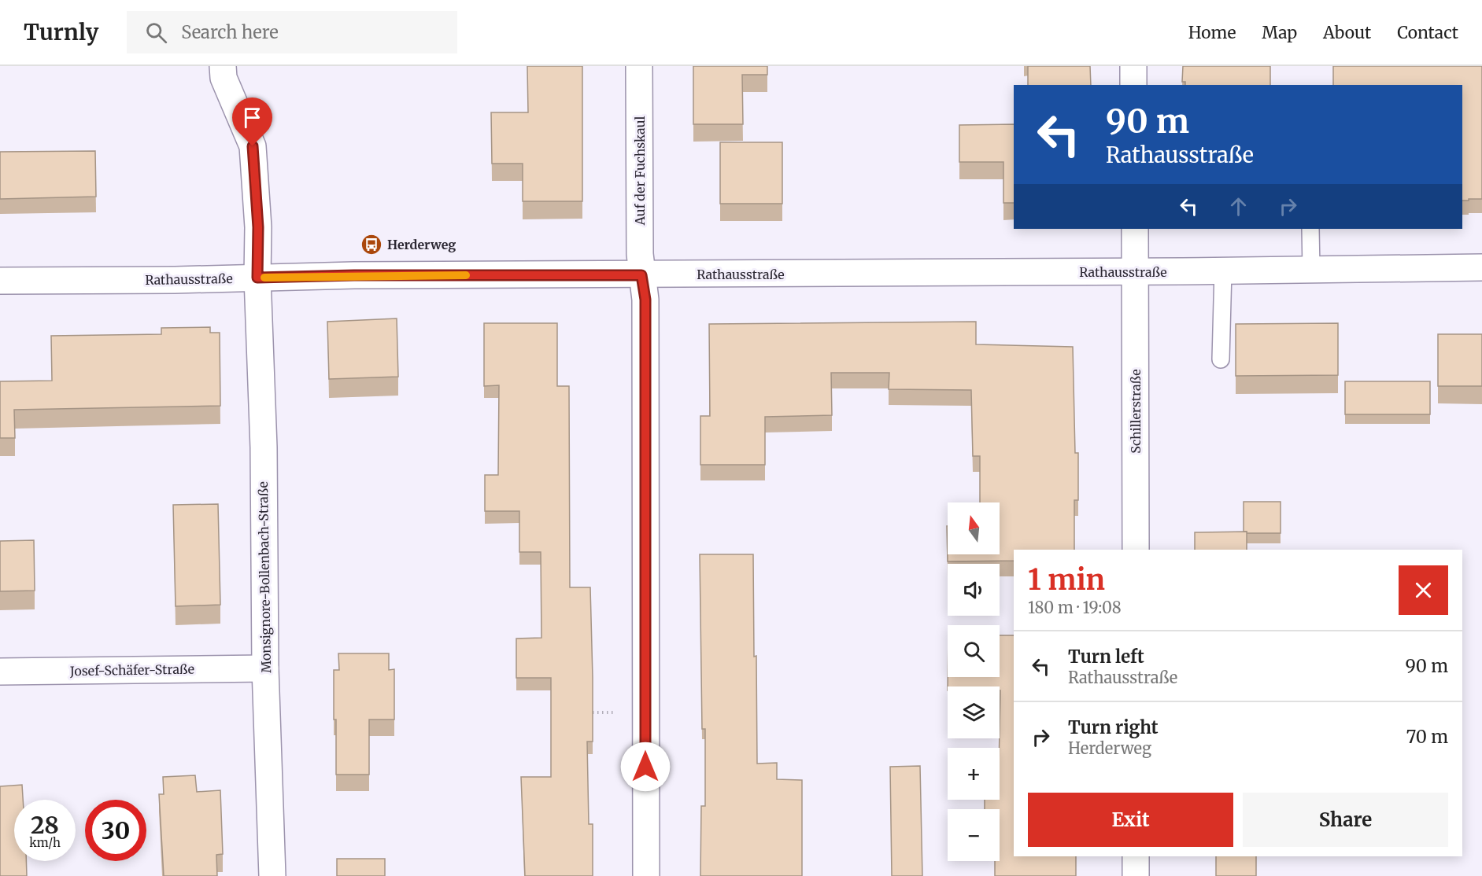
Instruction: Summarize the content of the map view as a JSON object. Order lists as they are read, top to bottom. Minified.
{"streets":{"street":["Auf der Fuchskaul","Rathausstraße","Schillerstraße","Monsignore-Bollenbach-Straße","Josef-Schäfer-Straße"]},"crossings":[["Auf der Fuchskaul","Rathausstraße"],["Rathausstraße","Schillerstraße"],["Rathausstraße","Monsignore-Bollenbach-Straße"],["Monsignore-Bollenbach-Straße","Josef-Schäfer-Straße"]],"places":{"bus stop":["Herderweg"]},"north":"top","page":{"header":"Turnly","search":"Search here","nav":["Home","Map","About","Contact"],"turn":["90 m","Rathausstraße"],"map_buttons":["+","−"],"heading":["1 min","180 m · 19:08"],"list":[{"name":"Turn left","note":"Rathausstraße","value":"90 m"},{"name":"Turn right","note":"Herderweg","value":"70 m"}],"buttons":["Exit","Share"],"speed":"28 km/h","limit":"30"}}
